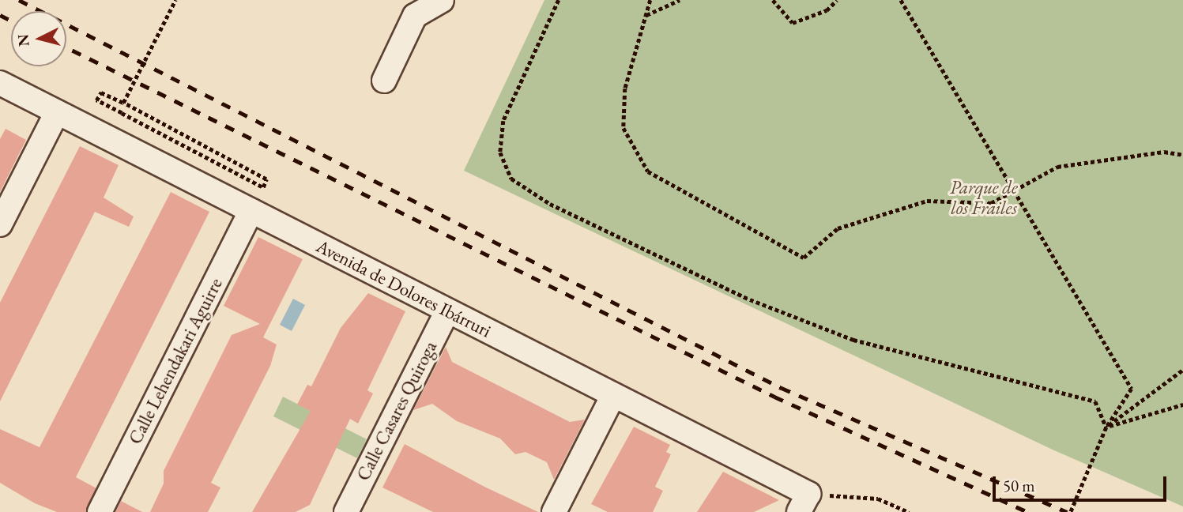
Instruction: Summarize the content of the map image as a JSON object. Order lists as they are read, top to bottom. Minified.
{"streets":{"street":["Avenida de Dolores Ibárruri","Calle Lehendakari Aguirre","Calle Casares Quiroga"]},"crossings":[["Avenida de Dolores Ibárruri","Calle Lehendakari Aguirre"],["Avenida de Dolores Ibárruri","Calle Casares Quiroga"]],"parks":["Parque de los Frailes"],"scale_bar":"50 m","north":"left"}
